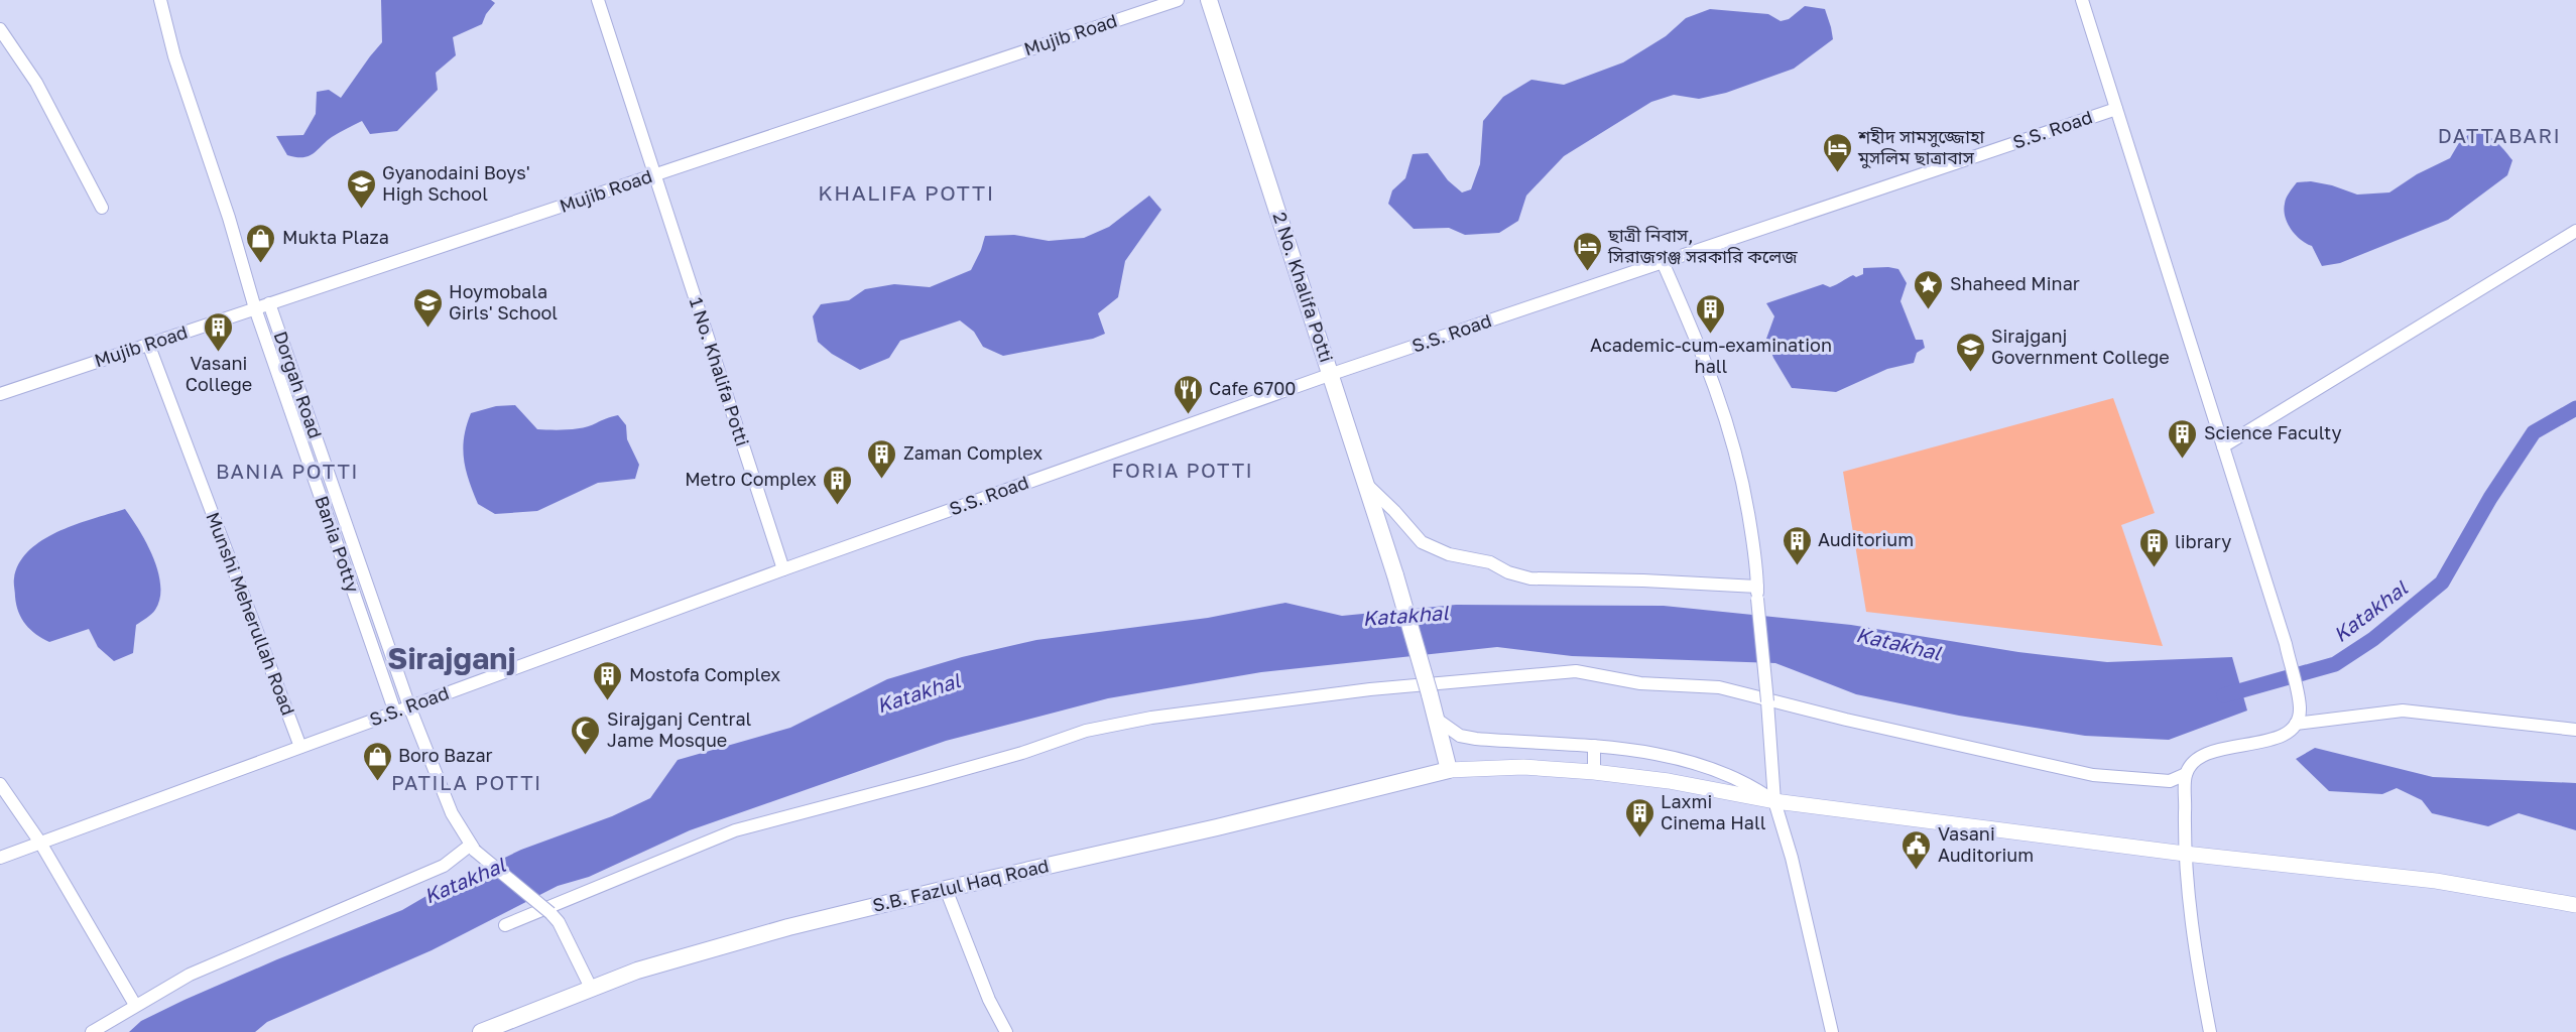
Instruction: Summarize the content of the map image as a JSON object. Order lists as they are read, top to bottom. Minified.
{"streets":{"main road":["2 No. Khalifa Potti","S.B. Fazlul Haq Road"],"street":["Mujib Road","S.S. Road","1 No. Khalifa Potti","Dorgah Road","Bania Potty","Munshi Meherullah Road"]},"crossings":[["Mujib Road","1 No. Khalifa Potti"],["Mujib Road","Dorgah Road"],["Mujib Road","Bania Potty"],["Mujib Road","Munshi Meherullah Road"],["S.S. Road","2 No. Khalifa Potti"],["S.S. Road","1 No. Khalifa Potti"],["S.S. Road","Dorgah Road"],["S.S. Road","Bania Potty"],["S.S. Road","Munshi Meherullah Road"],["2 No. Khalifa Potti","S.B. Fazlul Haq Road"],["Dorgah Road","S.B. Fazlul Haq Road"]],"districts":["DATTABARI","KHALIFA POTTI","FORIA POTTI","BANIA POTTI","Sirajganj","PATILA POTTI"],"water":["Katakhal"],"places":{"hotel":["শহীদ সামসুজ্জোহা মুসলিম ছাত্রাবাস","ছাত্রী নিবাস, সিরাজগঞ্জ সরকারি কলেজ"],"school or university":["Gyanodaini Boys' High School","Hoymobala Girls' School","Sirajganj Government College"],"shop":["Mukta Plaza","Boro Bazar"],"place":["Shaheed Minar"],"building":["Academic-cum-examination hall","Vasani College","Science Faculty","Zaman Complex","Metro Complex","Auditorium","library","Mostofa Complex","Laxmi Cinema Hall"],"restaurant":["Cafe 6700"],"mosque":["Sirajganj Central Jame Mosque"],"public building":["Vasani Auditorium"]}}
